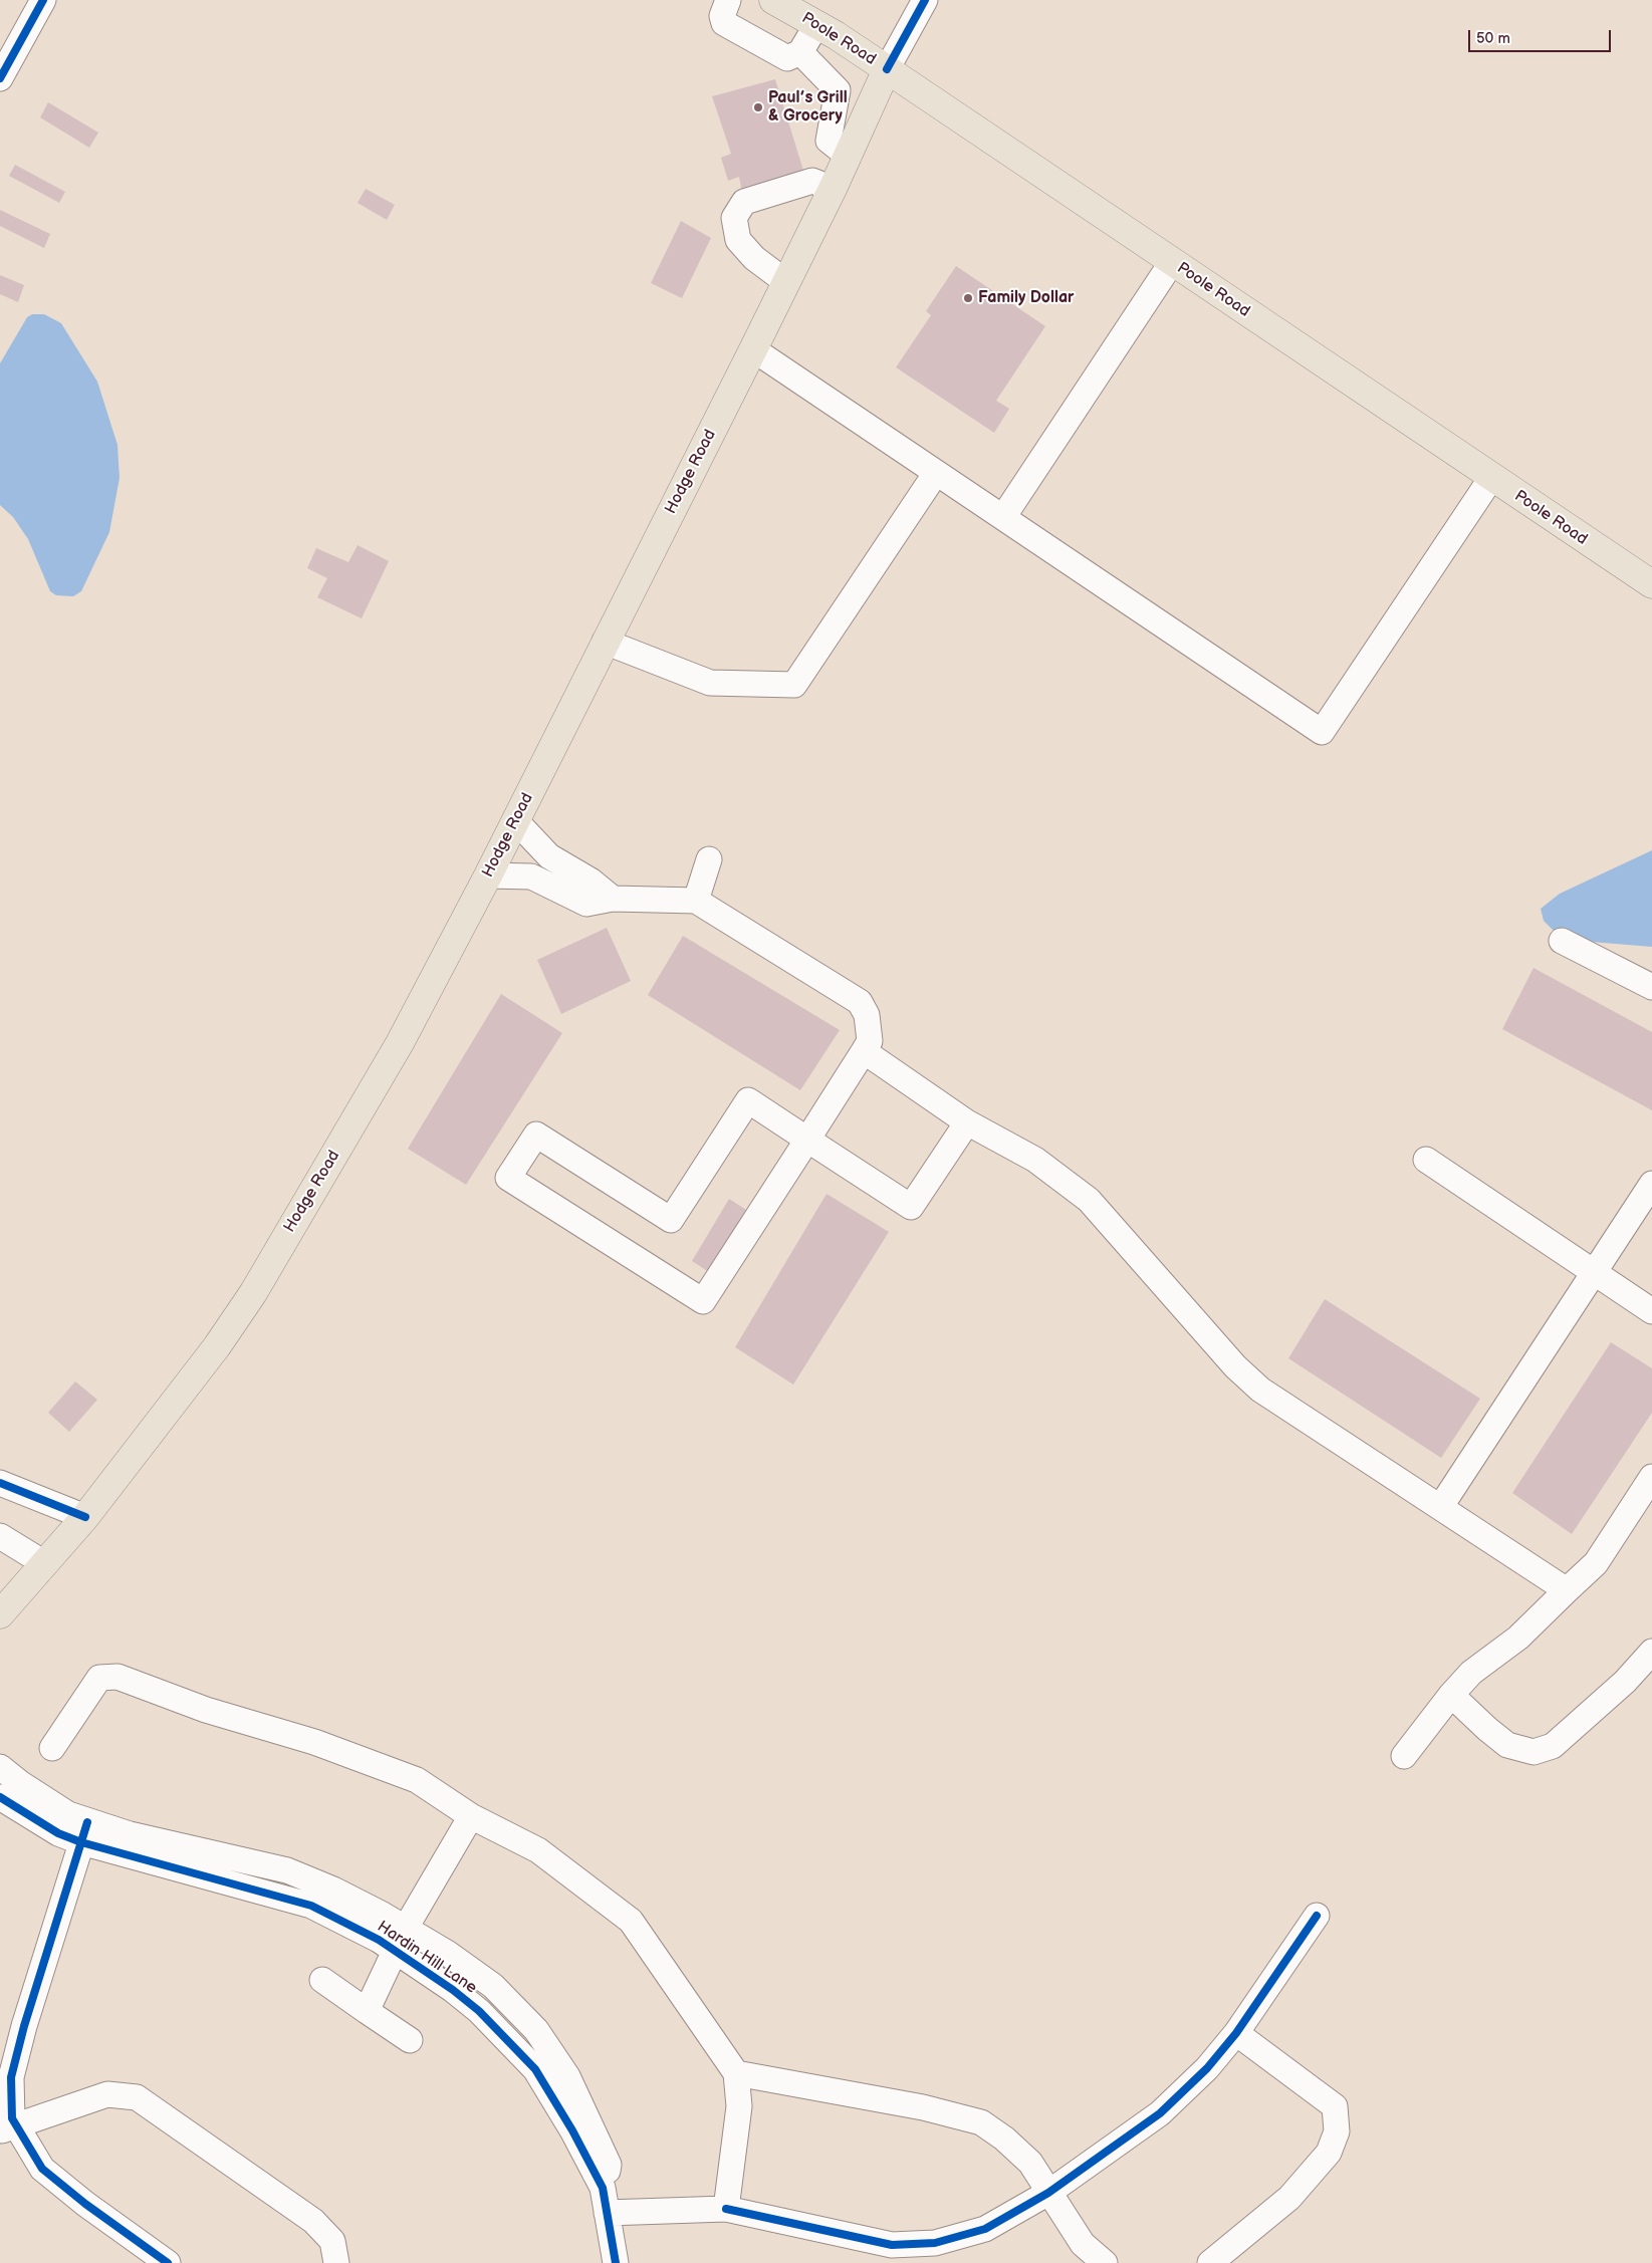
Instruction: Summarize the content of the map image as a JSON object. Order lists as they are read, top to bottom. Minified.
{"streets":{"main road":["Poole Road","Hodge Road"],"street":["Hardin Hill Lane"]},"crossings":[["Poole Road","Hodge Road"]],"places":["Paul’s Grill & Grocery","Family Dollar"],"scale_bar":"50 m"}
